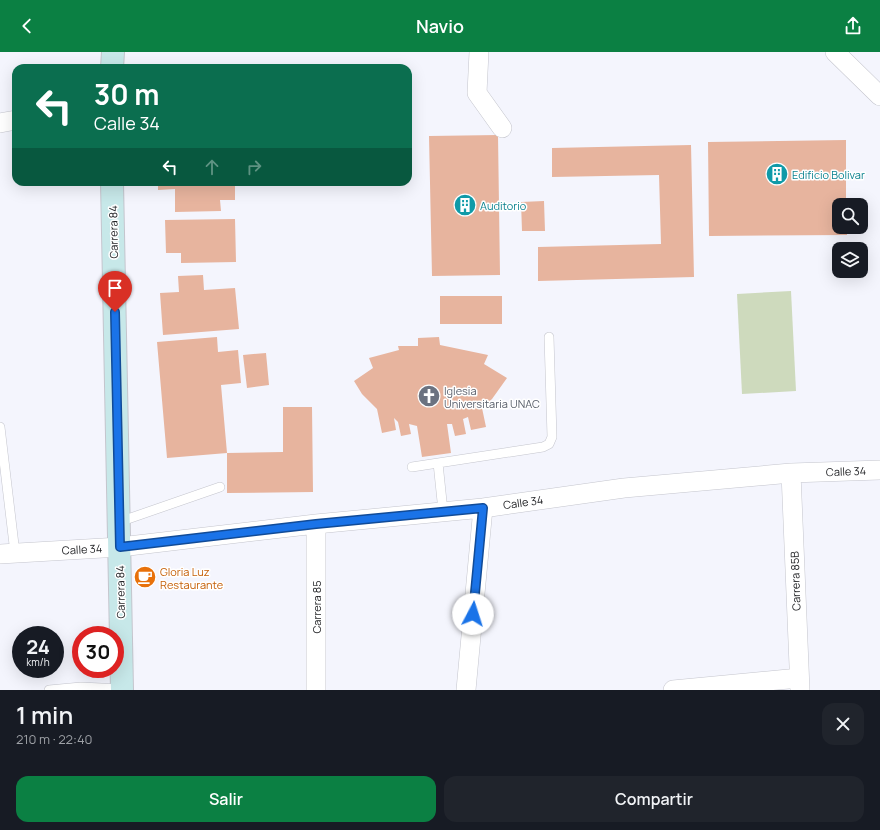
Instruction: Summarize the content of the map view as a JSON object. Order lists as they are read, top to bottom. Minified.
{"streets":{"street":["Carrera 84","Calle 34","Carrera 85B","Carrera 85"]},"crossings":[["Carrera 84","Calle 34"],["Calle 34","Carrera 85B"],["Calle 34","Carrera 85"]],"places":{"building":["Edificio Bolivar","Auditorio"],"church":["Iglesia Universitaria UNAC"],"cafe":["Gloria Luz Restaurante"]},"page":{"header":"Navio","turn":["30 m","Calle 34"],"speed":"24 km/h","limit":"30","heading":["1 min","210 m · 22:40"],"buttons":["Salir","Compartir"]}}
